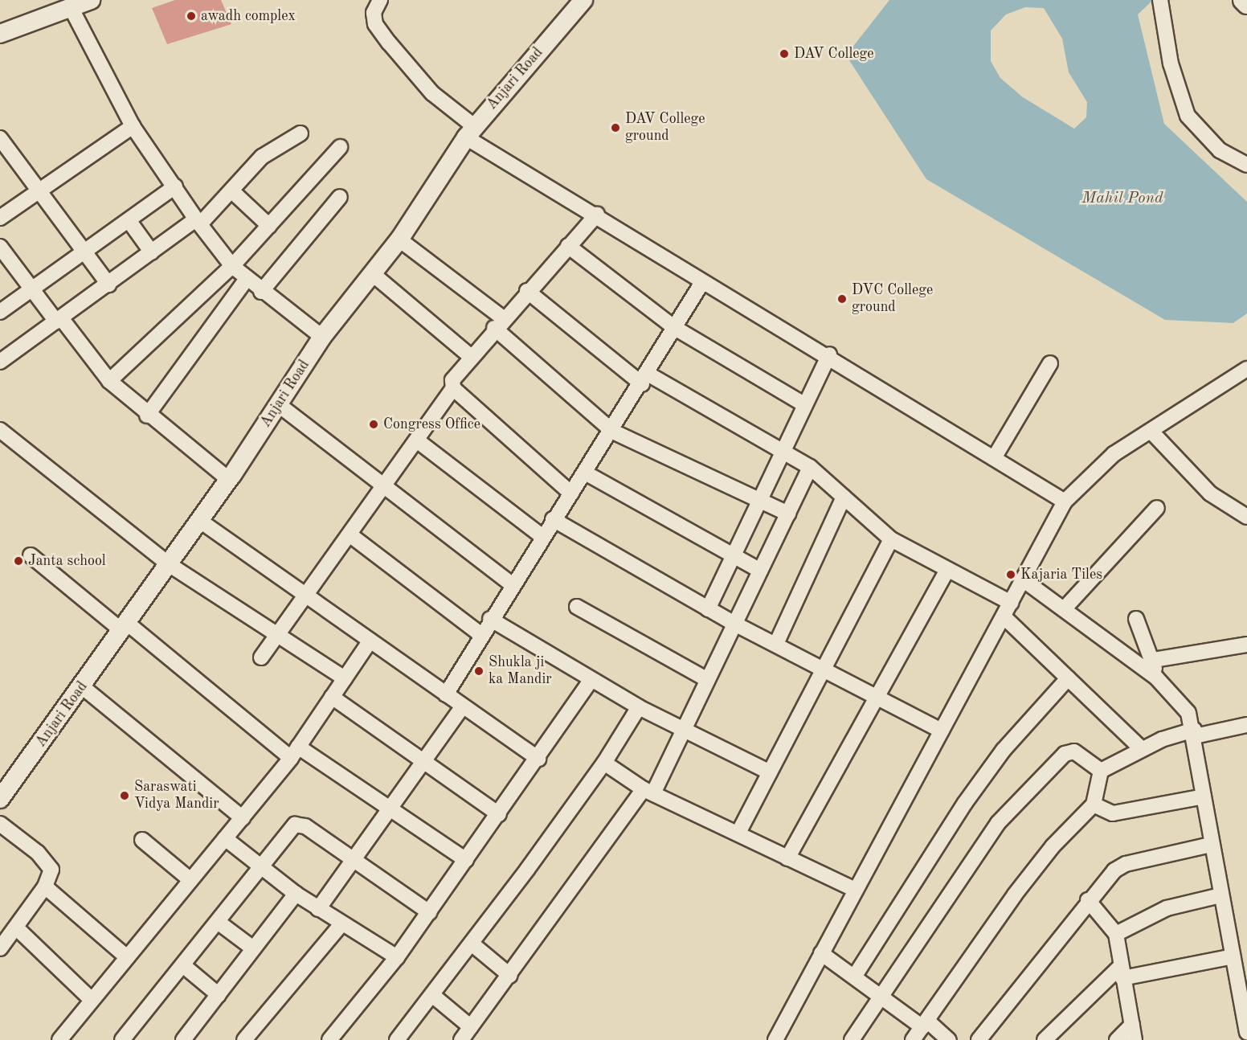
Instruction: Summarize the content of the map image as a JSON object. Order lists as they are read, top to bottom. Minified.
{"streets":{"street":["Anjari Road"]},"water":["Mahil Pond"],"places":["awadh complex","DAV College","DAV College ground","DVC College ground","Congress Office","Janta school","Kajaria Tiles","Shukla ji ka Mandir","Saraswati Vidya Mandir"]}
